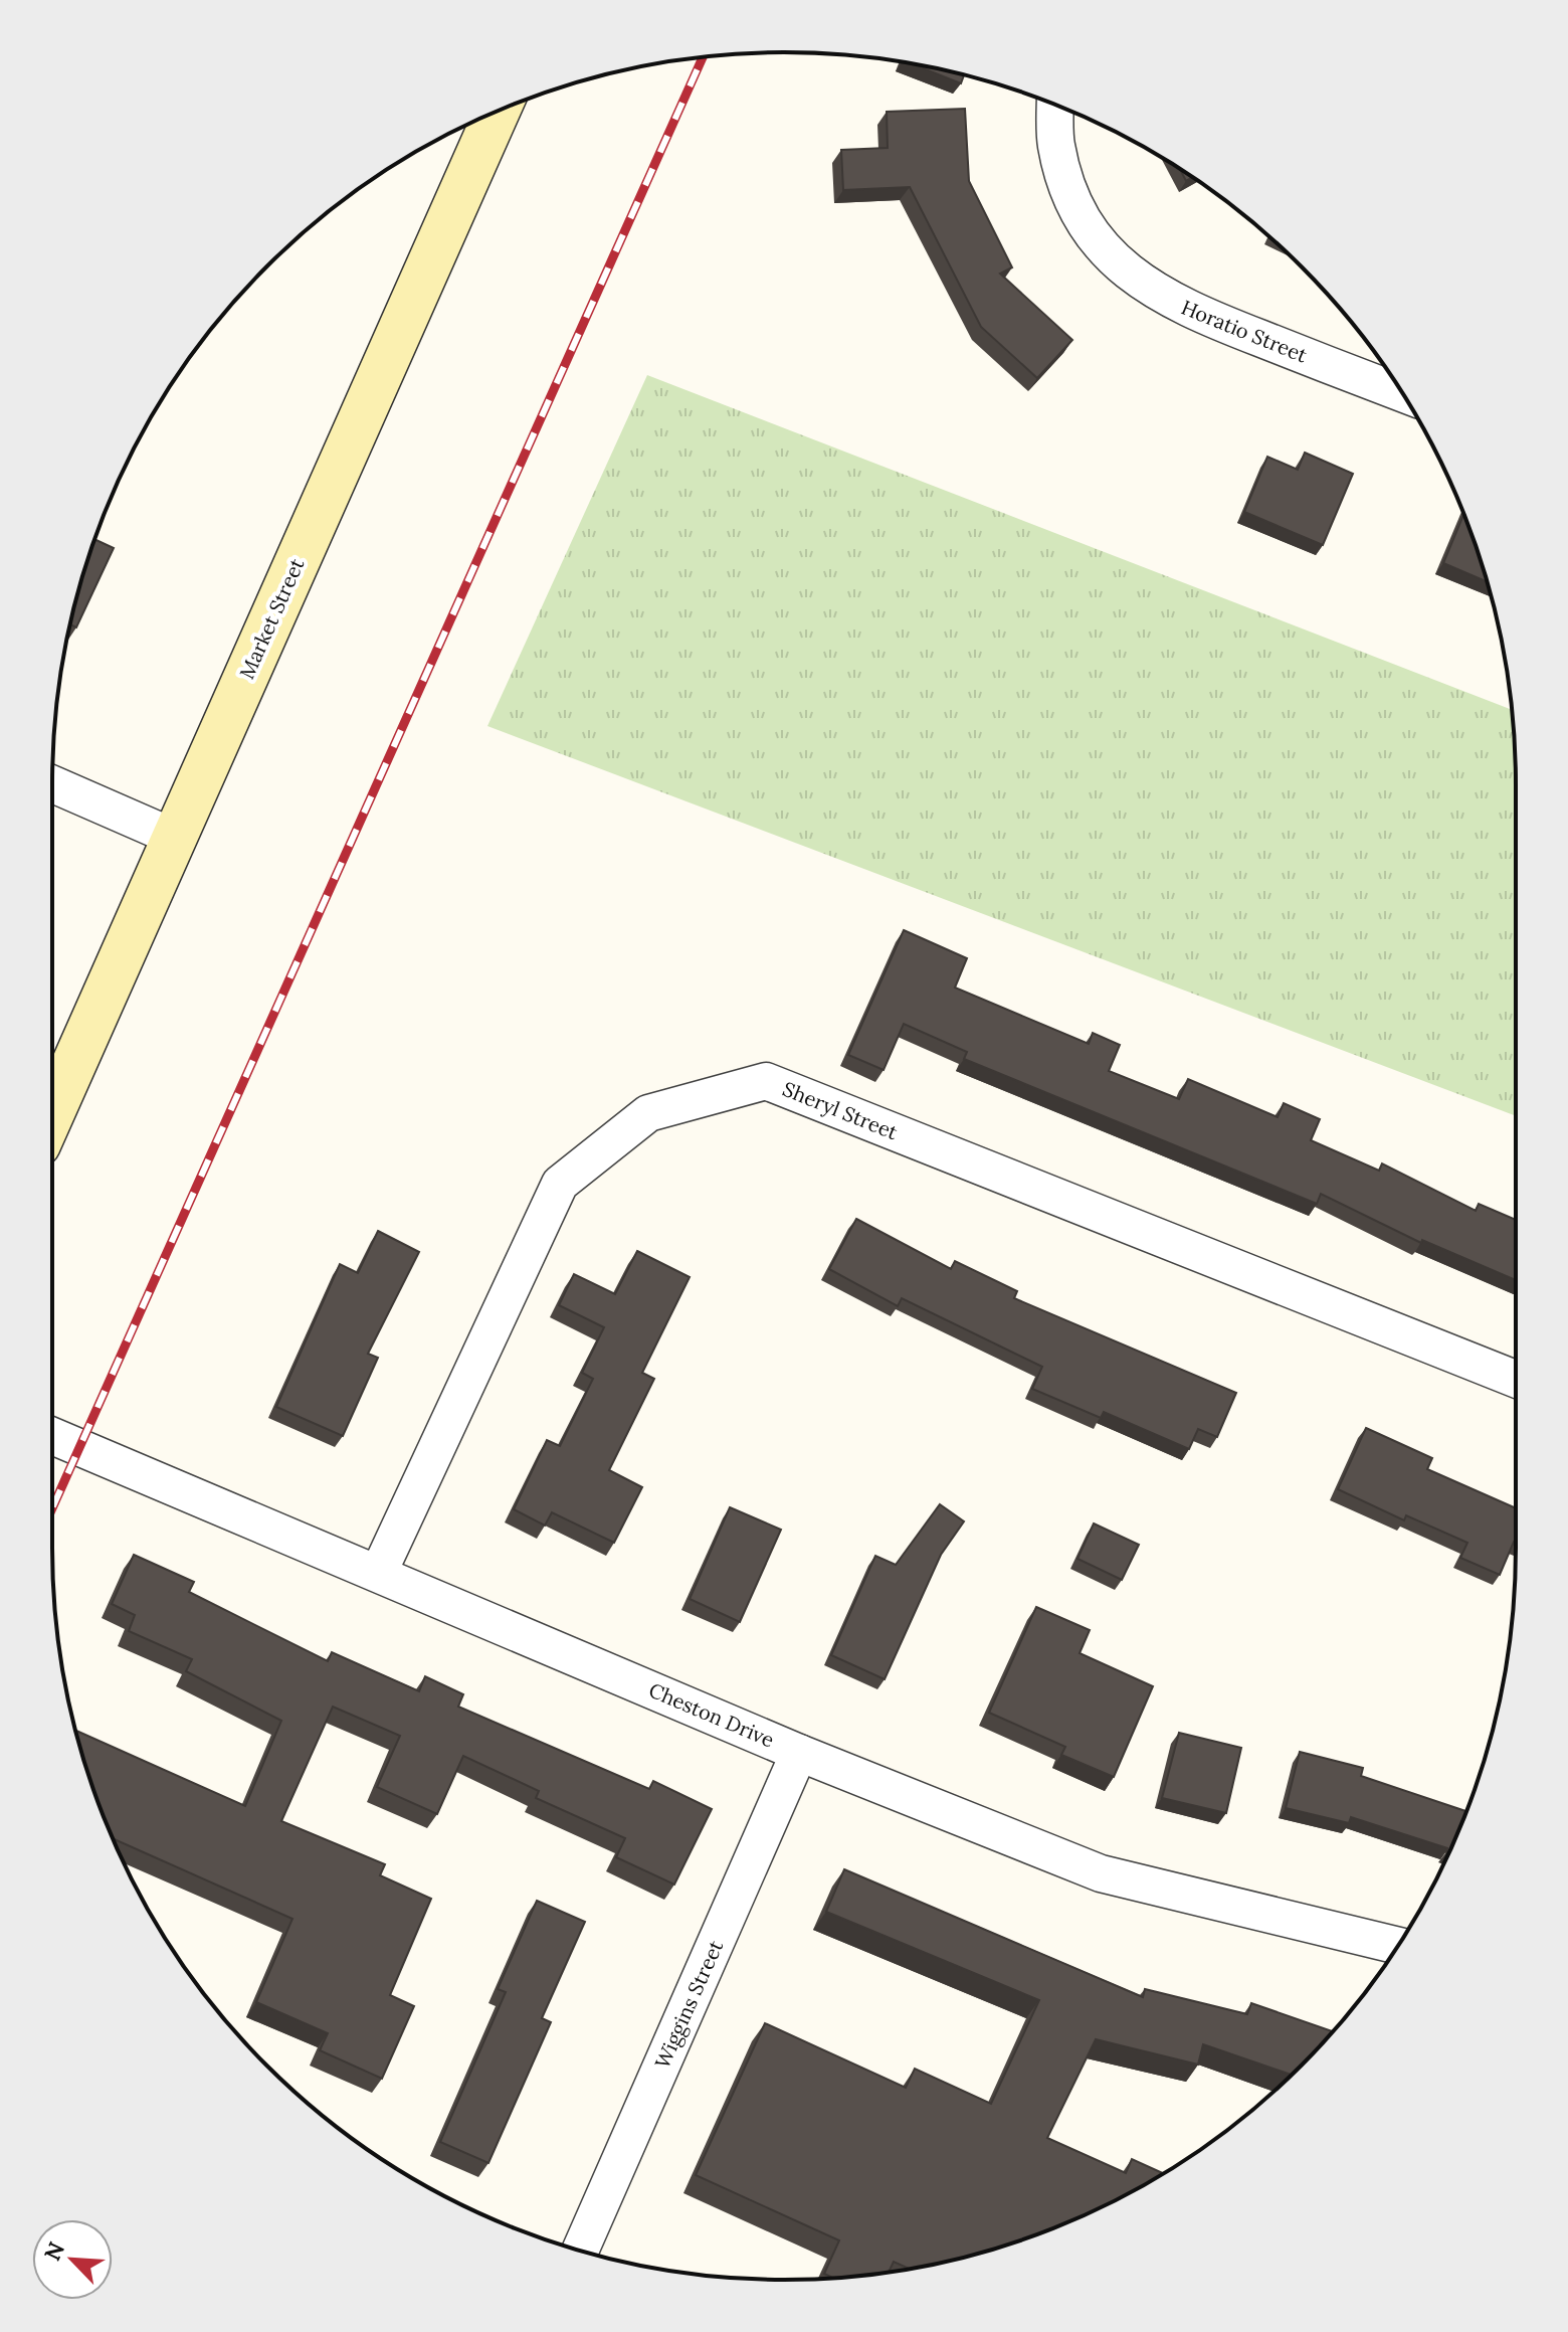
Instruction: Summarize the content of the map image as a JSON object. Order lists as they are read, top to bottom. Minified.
{"streets":{"main road":["Market Street"],"street":["Horatio Street","Sheryl Street","Cheston Drive","Wiggins Street"]},"crossings":[["Sheryl Street","Cheston Drive"],["Cheston Drive","Wiggins Street"]],"north":"top left"}
